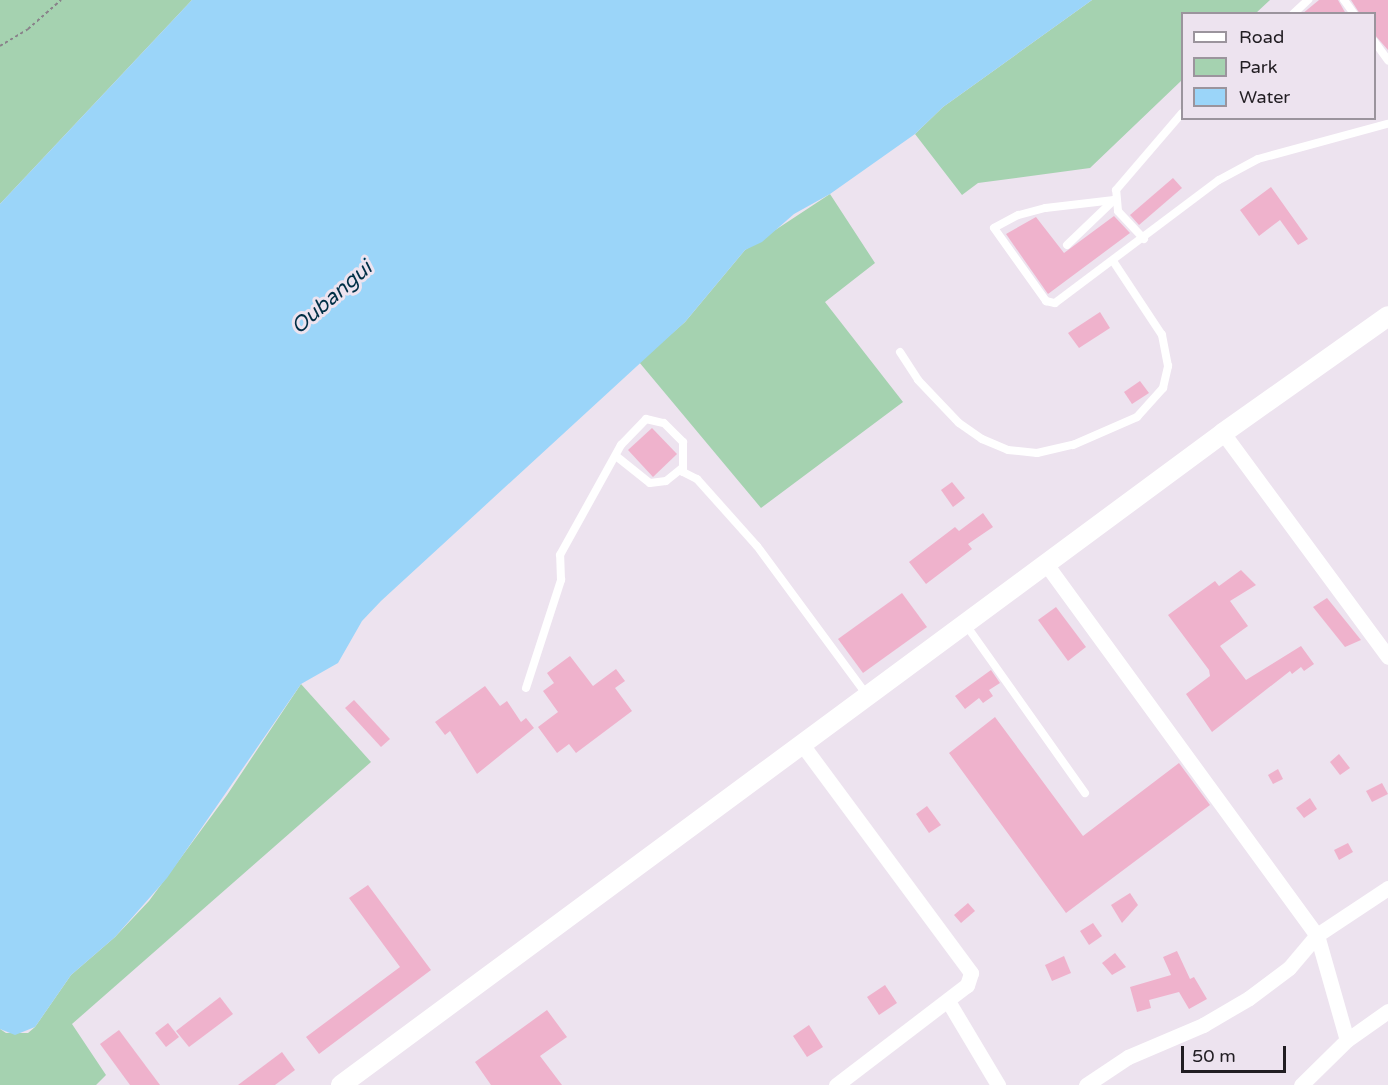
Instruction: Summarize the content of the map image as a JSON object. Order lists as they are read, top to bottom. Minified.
{"water":["Oubangui"],"legend":["Road","Park","Water"],"scale_bar":"50 m"}
